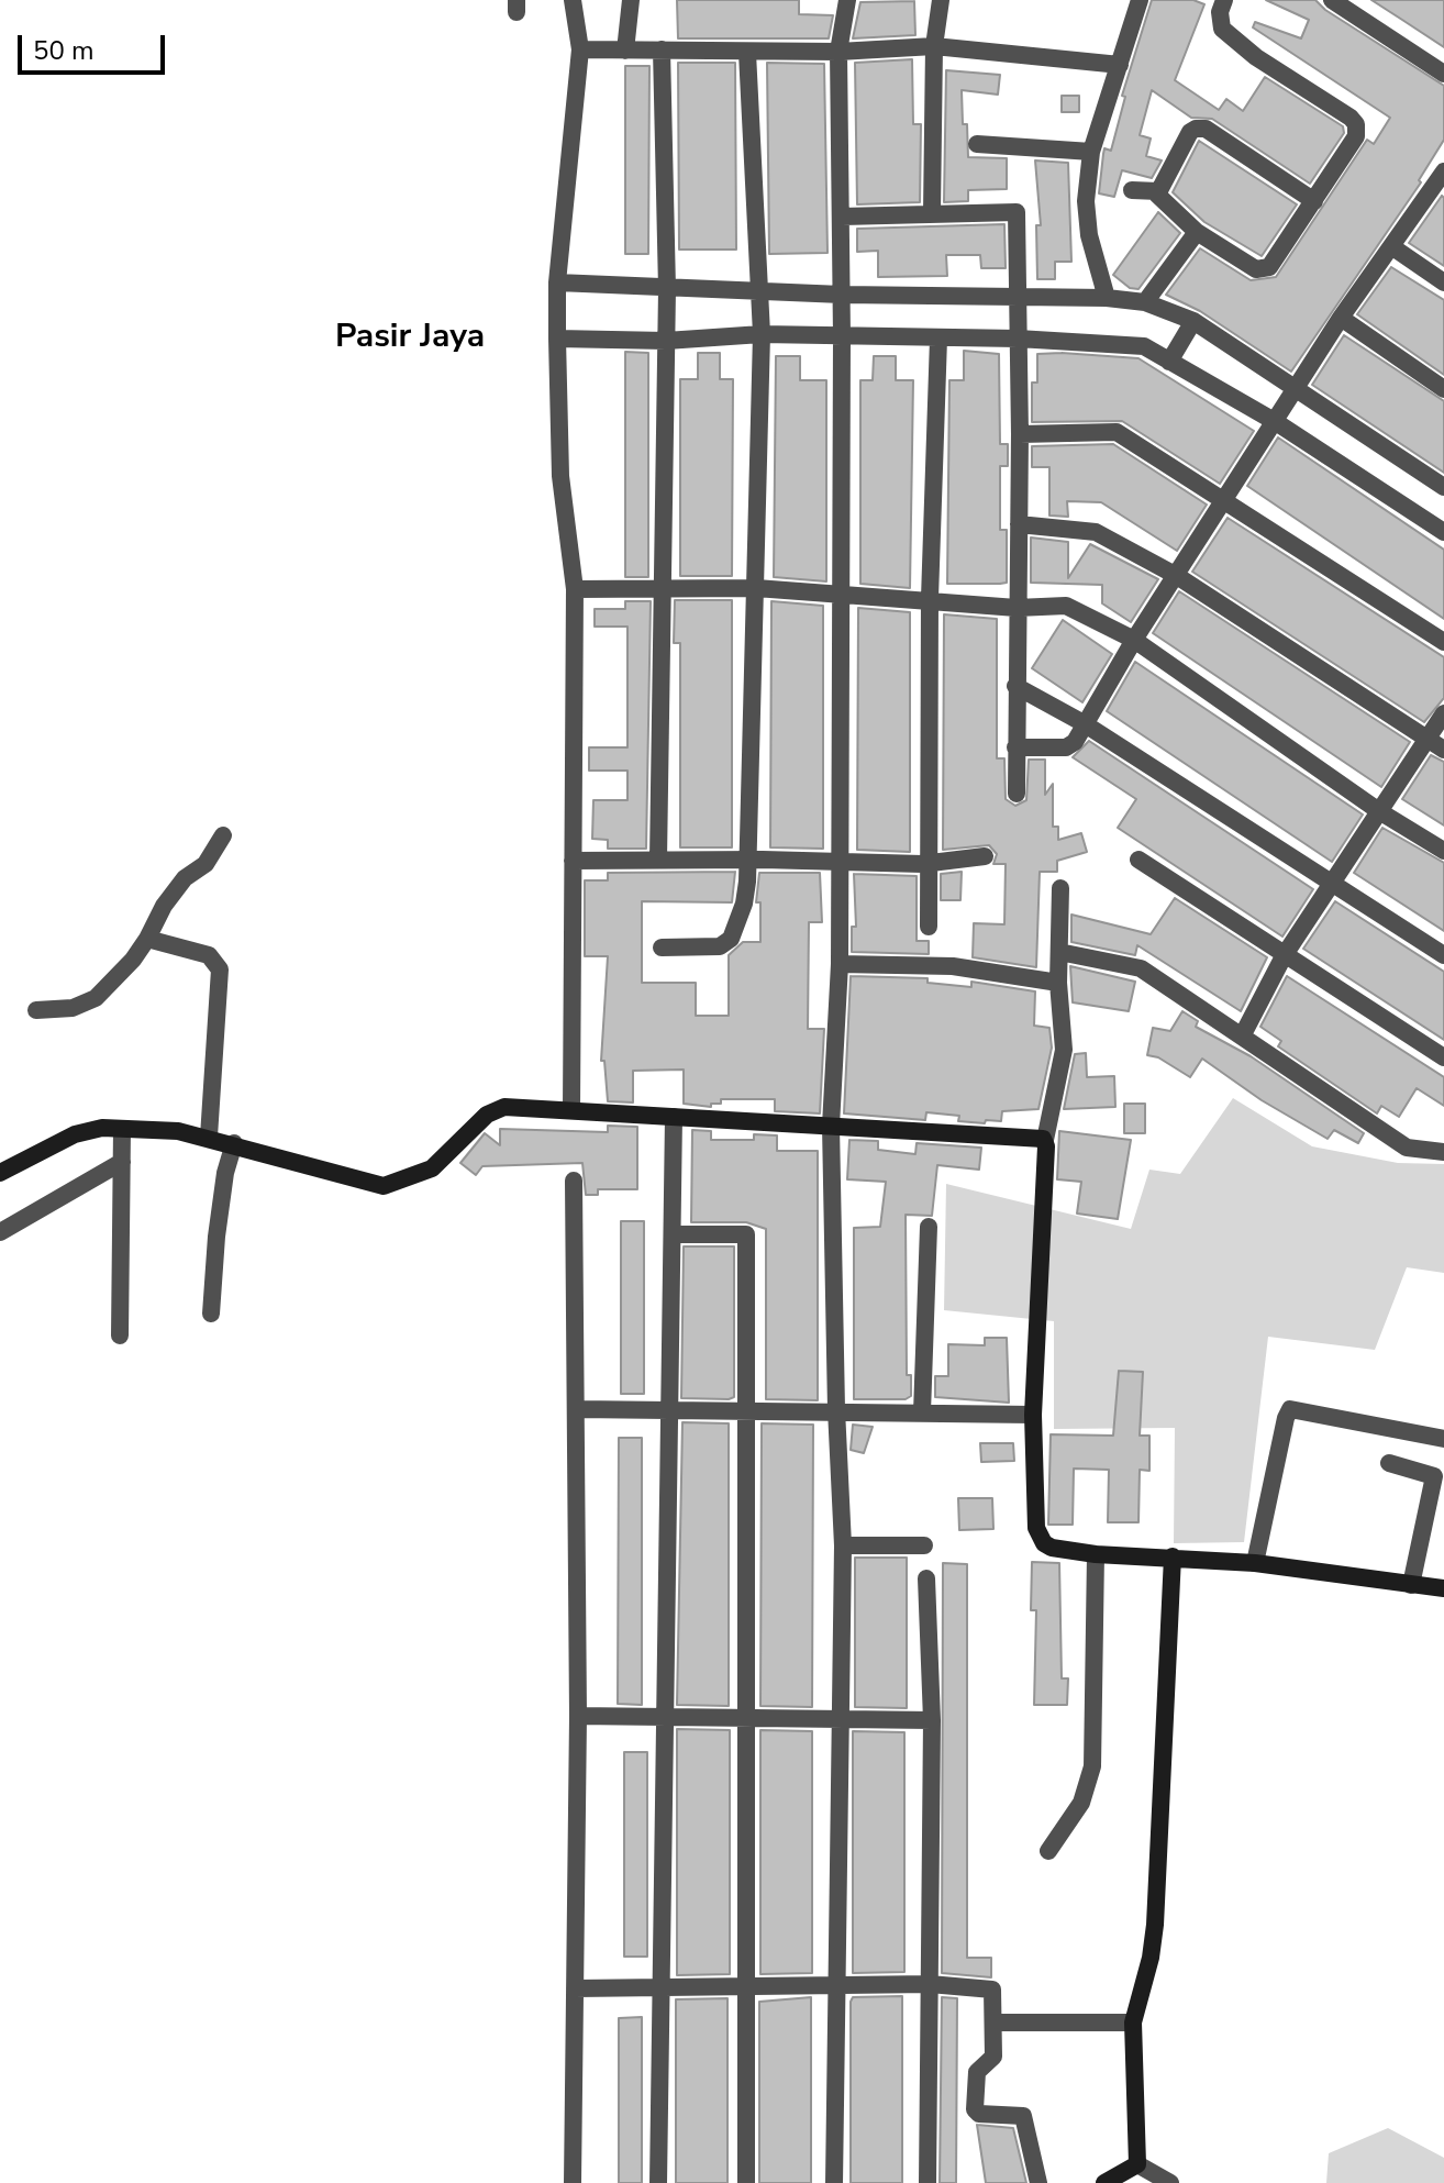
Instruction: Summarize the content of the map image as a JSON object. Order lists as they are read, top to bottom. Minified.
{"districts":["Pasir Jaya"],"scale_bar":"50 m"}
